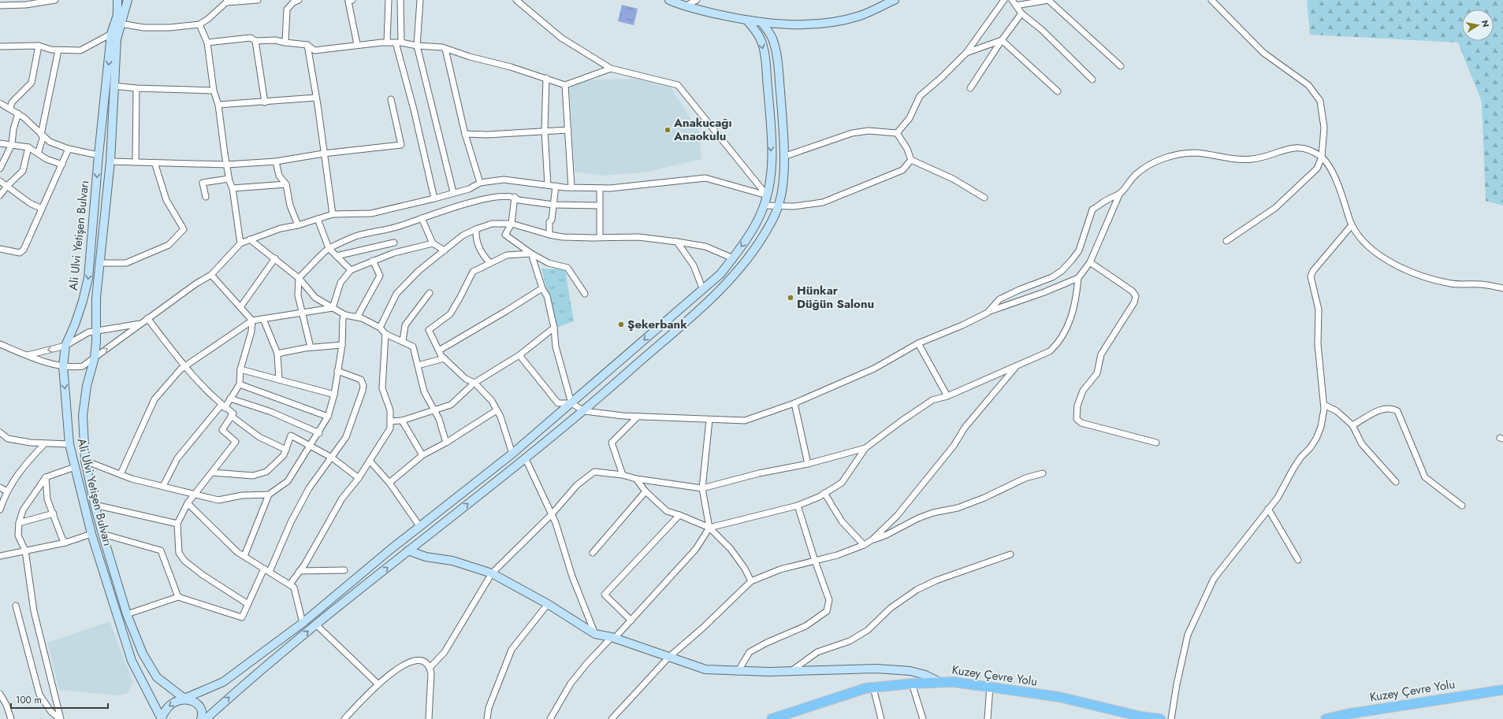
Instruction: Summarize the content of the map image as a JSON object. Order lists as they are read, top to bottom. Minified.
{"streets":{"main road":["Ali Ulvi Yetişen Bulvarı","Kuzey Çevre Yolu"]},"places":["Anakucağı Anaokulu","Hünkar Düğün Salonu","Şekerbank"],"scale_bar":"100 m","north":"right"}
